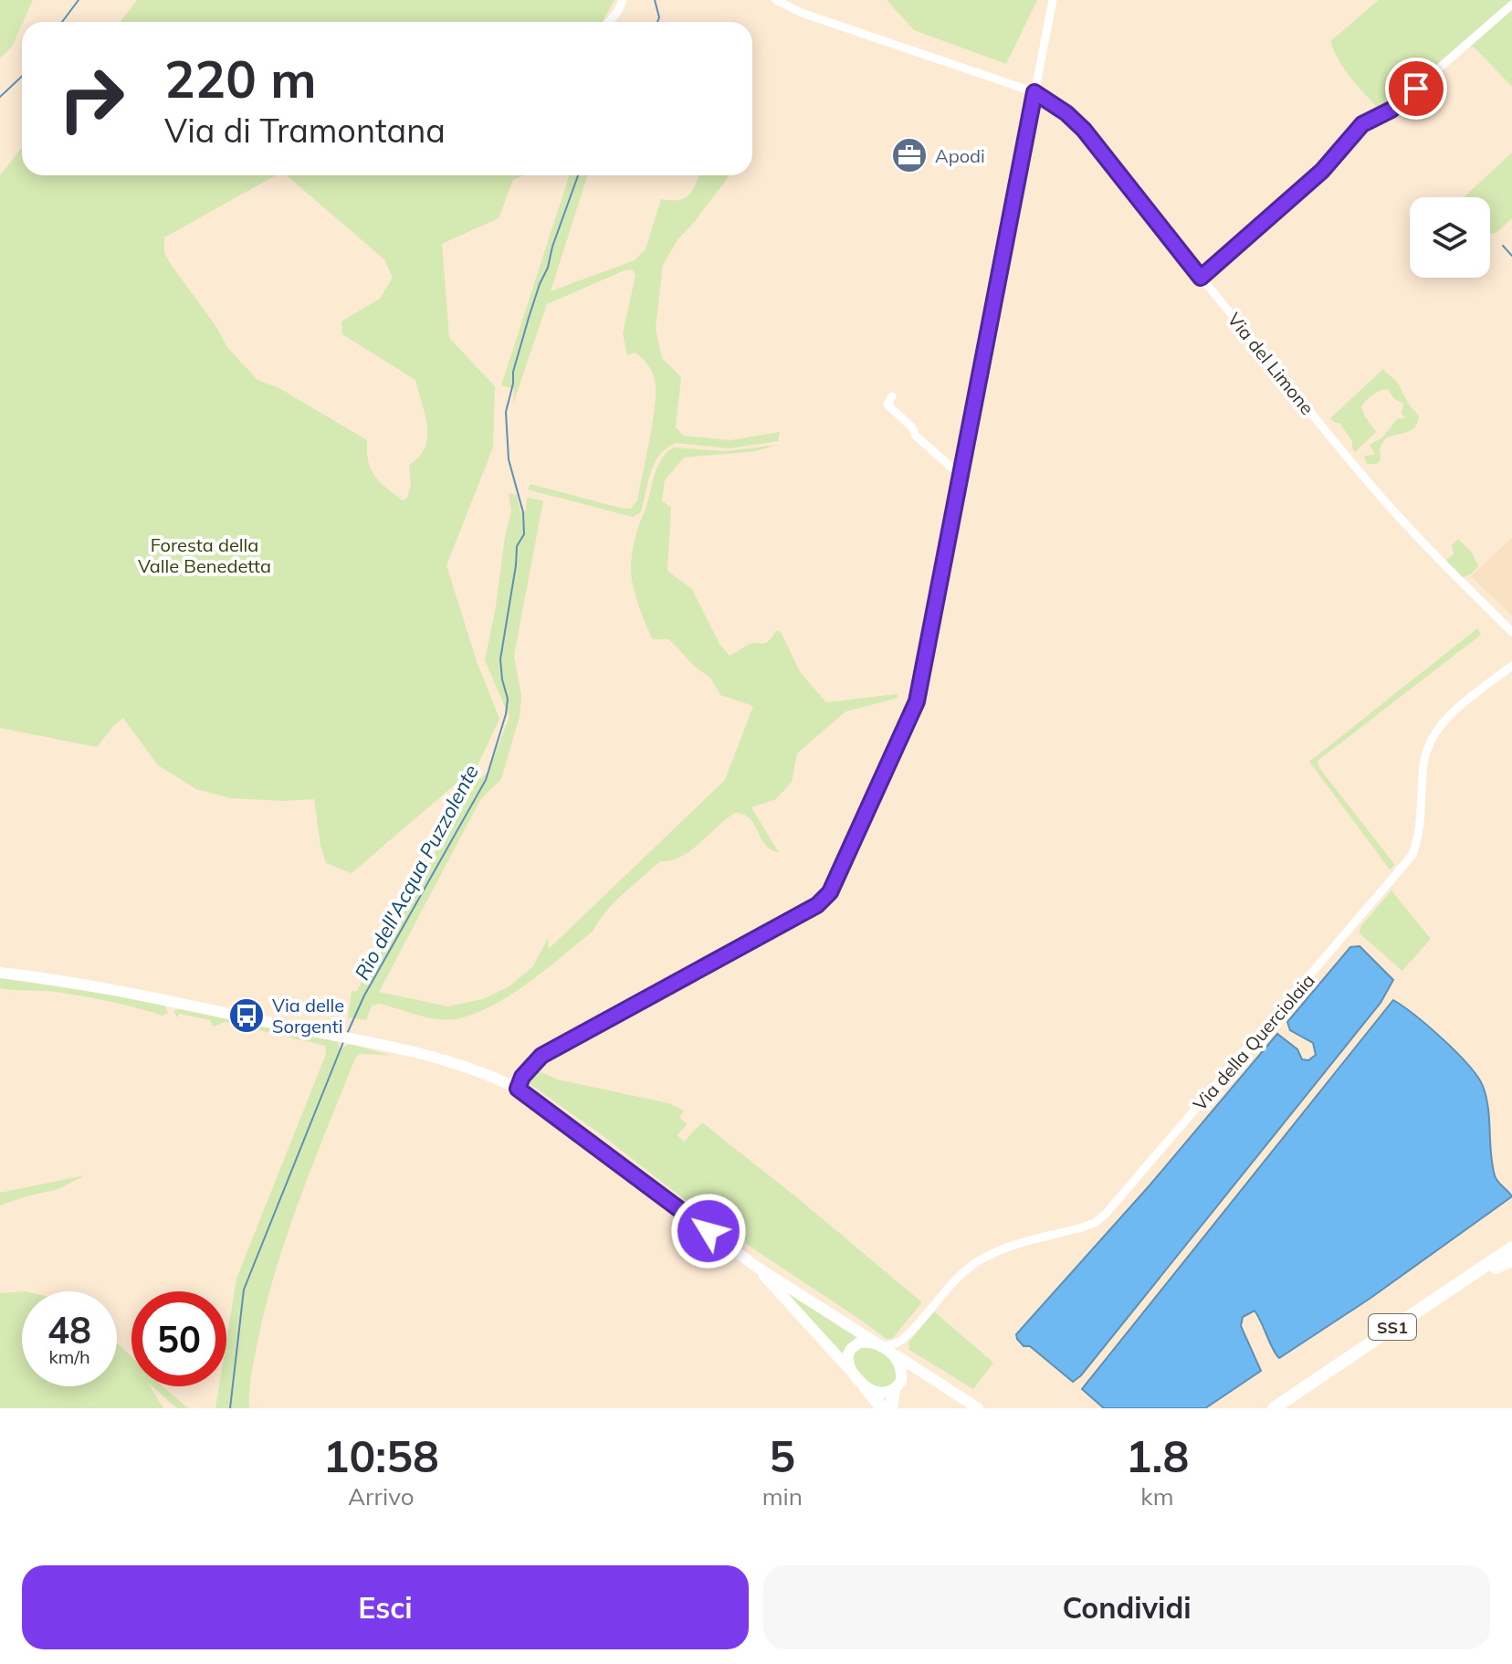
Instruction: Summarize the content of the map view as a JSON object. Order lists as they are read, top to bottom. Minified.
{"streets":{"highway":["SS1"],"street":["Via del Limone","Via della Querciolaia"]},"water":["Rio dell'Acqua Puzzolente"],"parks":["Foresta della Valle Benedetta"],"places":{"office":["Apodi"],"bus stop":["Via delle Sorgenti"]},"page":{"turn":["220 m","Via di Tramontana"],"speed":"48 km/h","limit":"50","eta":["10:58","Arrivo","5","min","1.8","km"],"buttons":["Esci","Condividi"]}}
